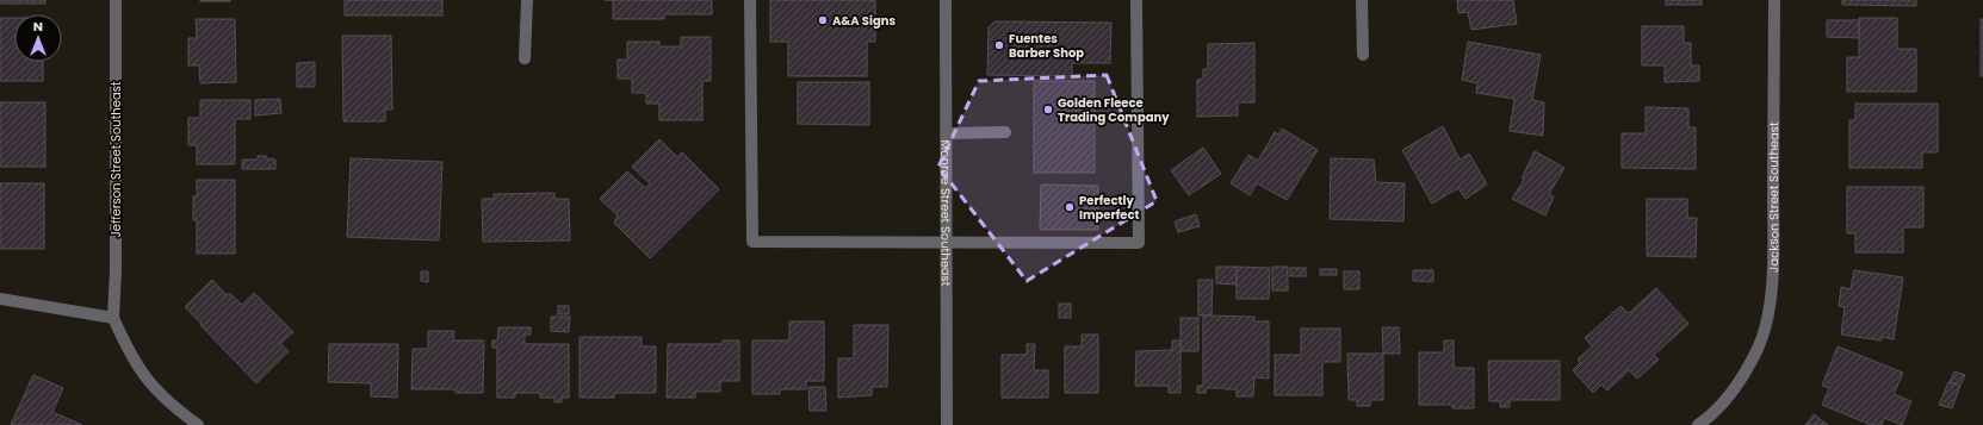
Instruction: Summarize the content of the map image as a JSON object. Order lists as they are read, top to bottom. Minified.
{"streets":{"street":["Jefferson Street Southeast","Jackson Street Southeast","Monroe Street Southeast"]},"places":["A&A Signs","Fuentes Barber Shop","Golden Fleece Trading Company","Perfectly Imperfect"],"north":"top"}
